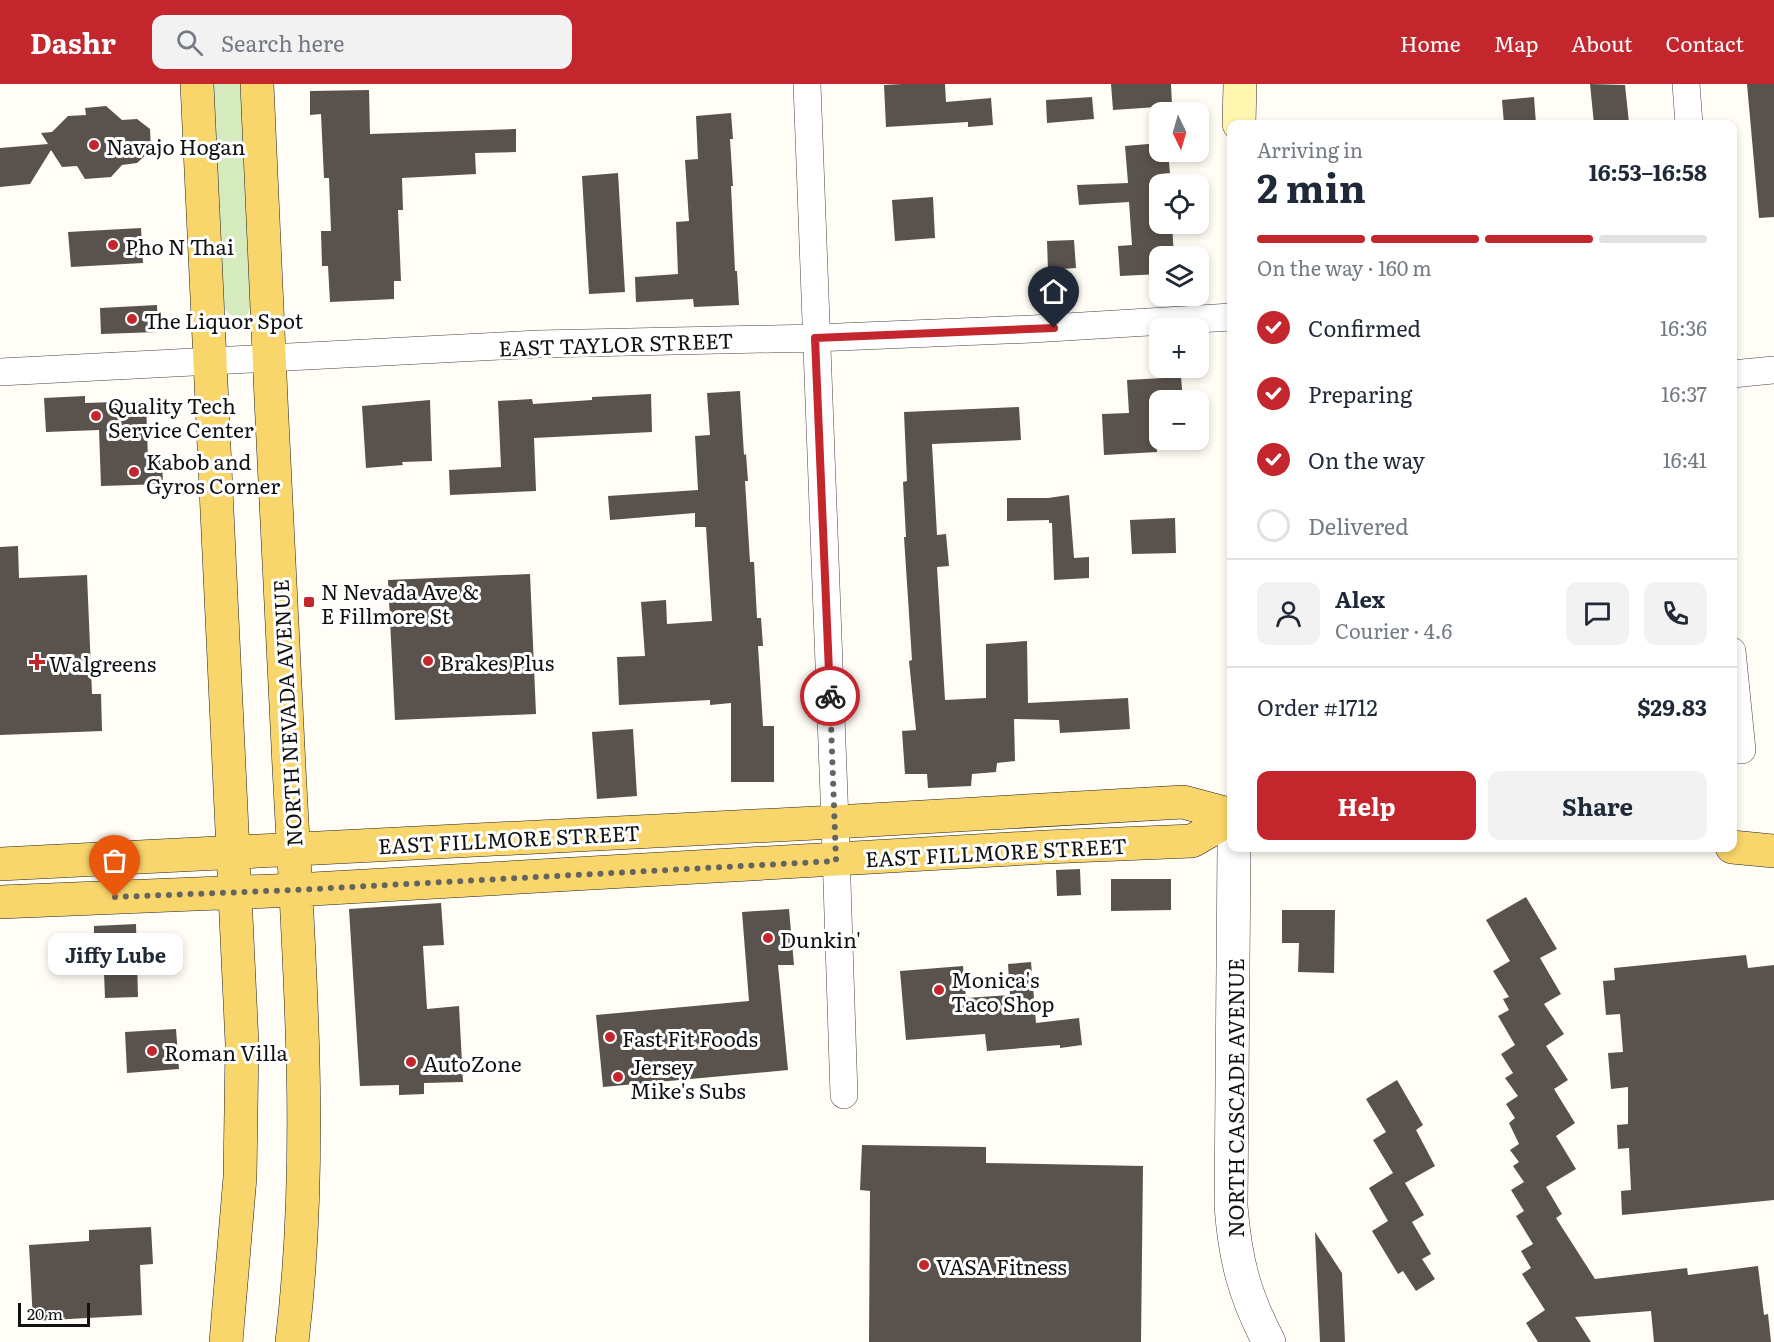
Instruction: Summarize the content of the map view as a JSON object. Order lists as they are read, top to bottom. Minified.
{"streets":{"main road":["NORTH NEVADA AVENUE","EAST FILLMORE STREET"],"street":["EAST TAYLOR STREET","NORTH CASCADE AVENUE"]},"crossings":[["EAST TAYLOR STREET","NORTH NEVADA AVENUE"],["NORTH NEVADA AVENUE","EAST FILLMORE STREET"]],"places":{"other":["Navajo Hogan","Pho N Thai","The Liquor Spot","Quality Tech Service Center","Kabob and Gyros Corner","Brakes Plus","Jiffy Lube","Dunkin'","Monica's Taco Shop","Fast Fit Foods","Roman Villa","AutoZone","Jersey Mike's Subs","VASA Fitness"],"transit":["N Nevada Ave & E Fillmore St"],"health":["Walgreens"]},"scale_bar":"20 m","north":"bottom","page":{"header":"Dashr","search":"Search here","nav":["Home","Map","About","Contact"],"map_buttons":["+","−"],"heading":["2 min","Arriving in","16:53–16:58"],"panel":["Alex","Courier · 4.6","Order #1712","$29.83"],"bar":"On the way · 160 m","list":[["Confirmed","16:36"],["Preparing","16:37"],["On the way","16:41"],"Delivered"],"buttons":["Help","Share"],"bubble":"Jiffy Lube","scale":"20 m"}}
